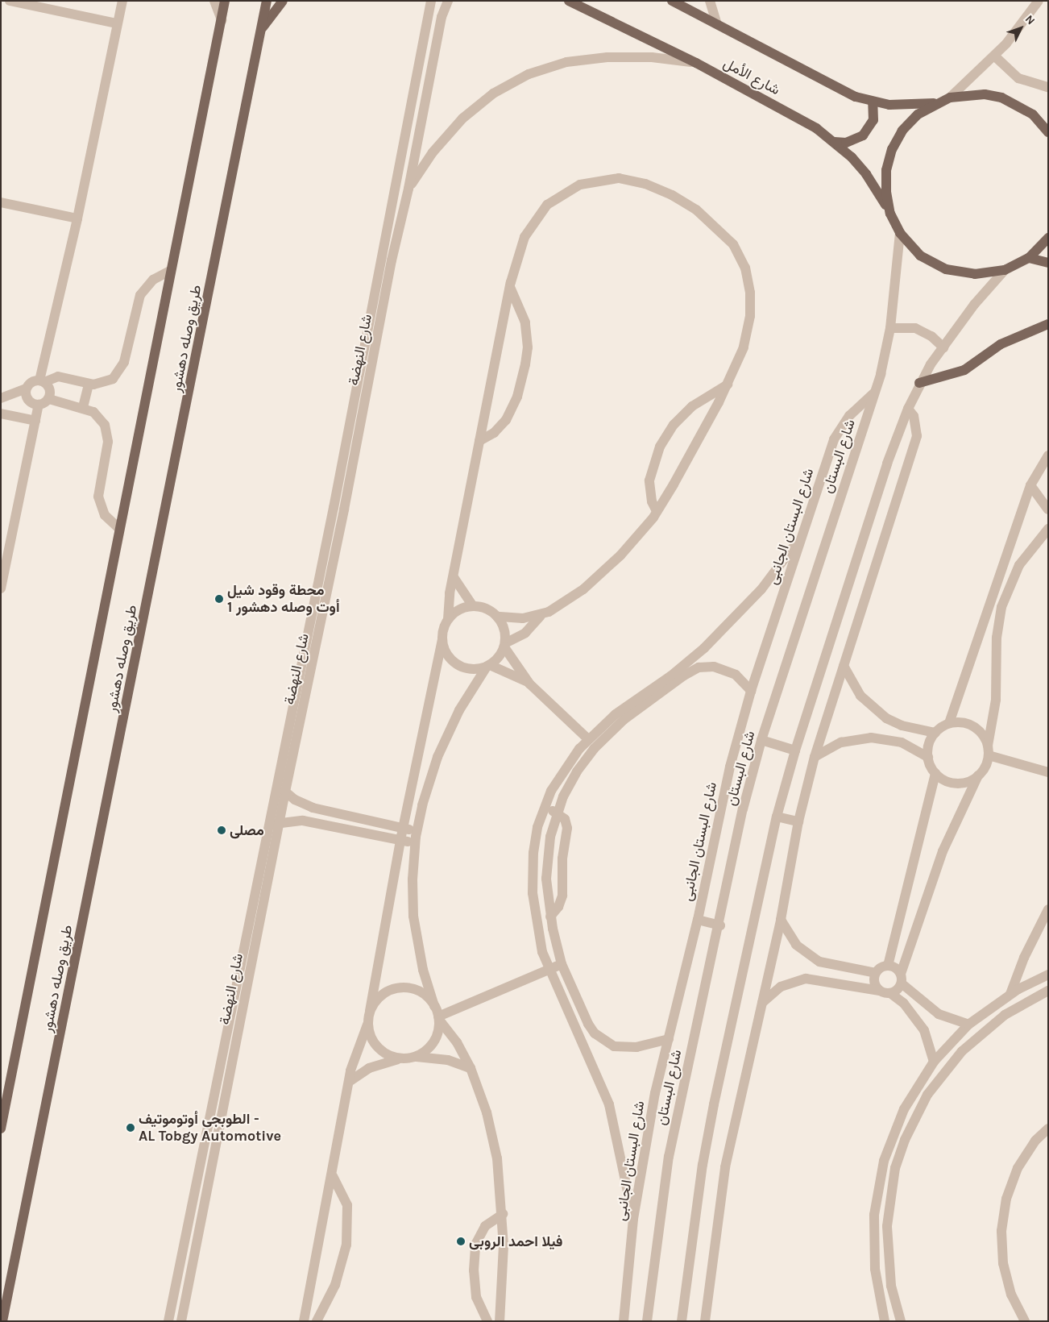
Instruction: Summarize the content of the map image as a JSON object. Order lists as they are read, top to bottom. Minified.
{"streets":{"main road":["شارع الأمل","طريق وصله دهشور"],"street":["شارع النهضة","شارع البستان","شارع البستان الجانبى"]},"crossings":[["شارع البستان","شارع البستان الجانبى"]],"places":["محطة وقود شيل أوت وصله دهشور 1","مصلى","الطوبجى أوتوموتيف - AL Tobgy Automotive","فيلا احمد الروبى"],"north":"top right"}
